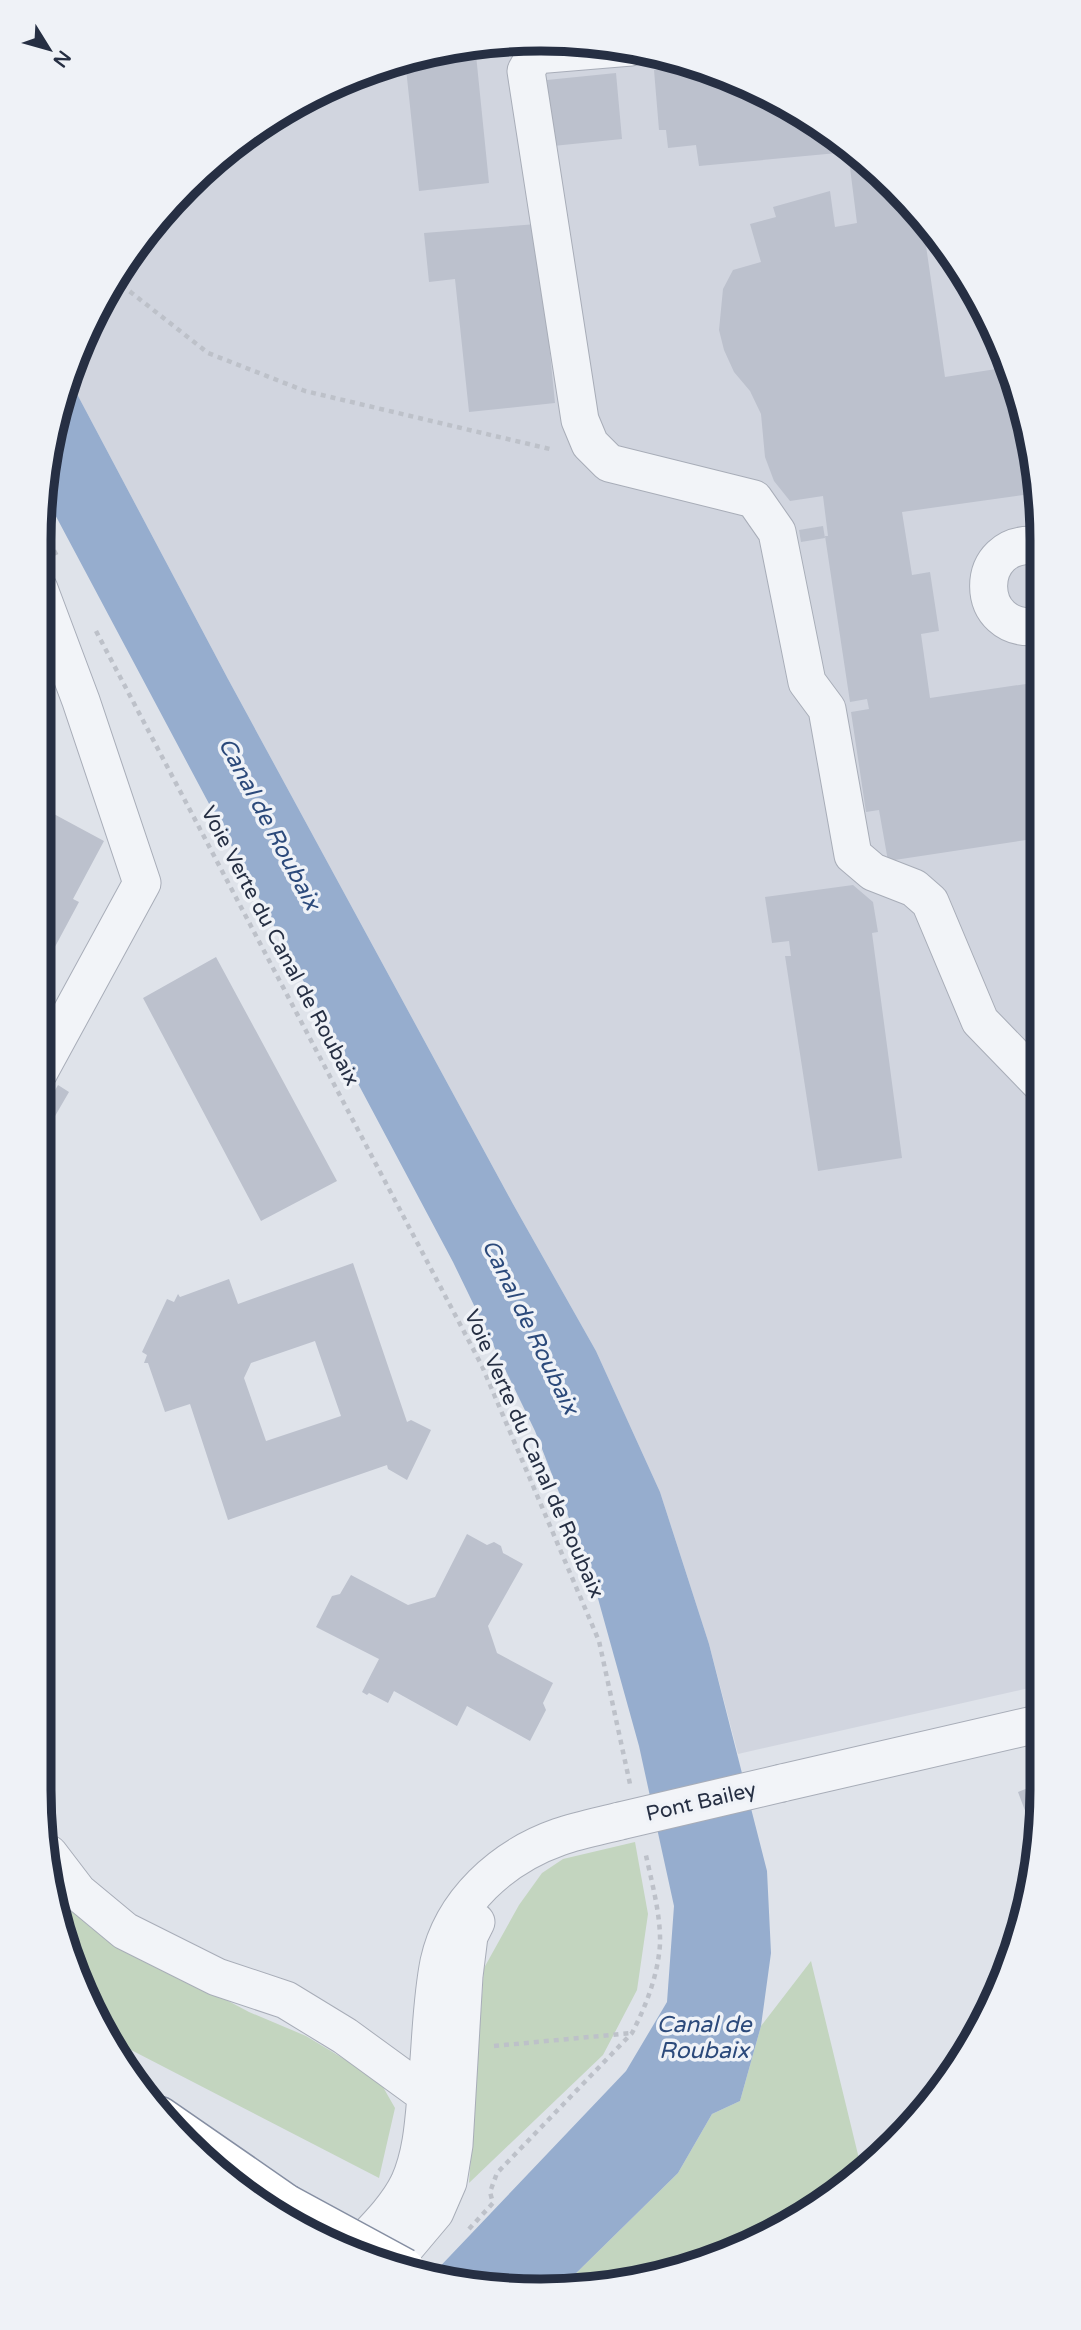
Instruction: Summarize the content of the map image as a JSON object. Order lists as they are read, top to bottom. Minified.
{"streets":{"street":["Pont Bailey"],"path":["Voie Verte du Canal de Roubaix"]},"crossings":[["Voie Verte du Canal de Roubaix","Pont Bailey"]],"water":["Canal de Roubaix"],"north":"bottom right"}
